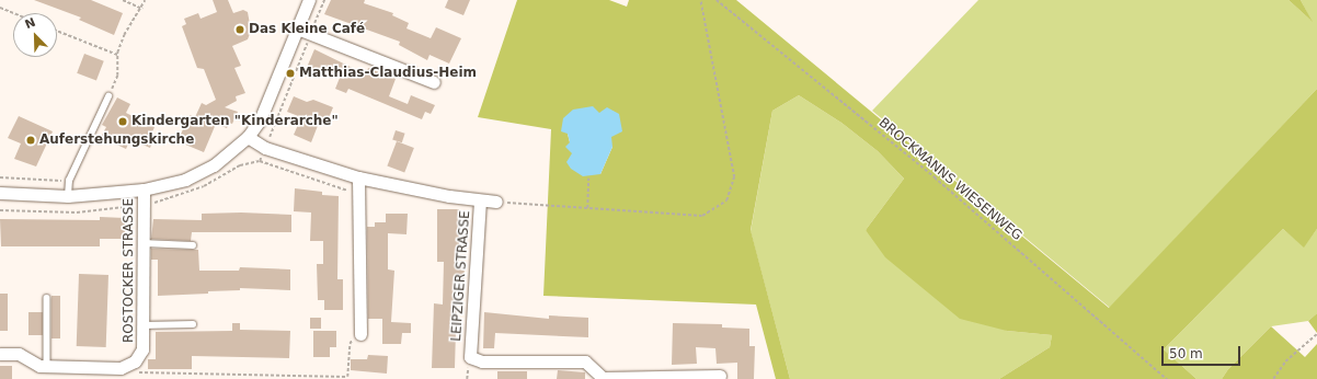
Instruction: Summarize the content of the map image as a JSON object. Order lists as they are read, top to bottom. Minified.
{"streets":{"street":["ROSTOCKER STRASSE","LEIPZIGER STRASSE"],"path":["BROCKMANNS WIESENWEG"]},"places":["Das Kleine Café","Matthias-Claudius-Heim","Kindergarten \"Kinderarche\"","Auferstehungskirche"],"scale_bar":"50 m","north":"top left"}
